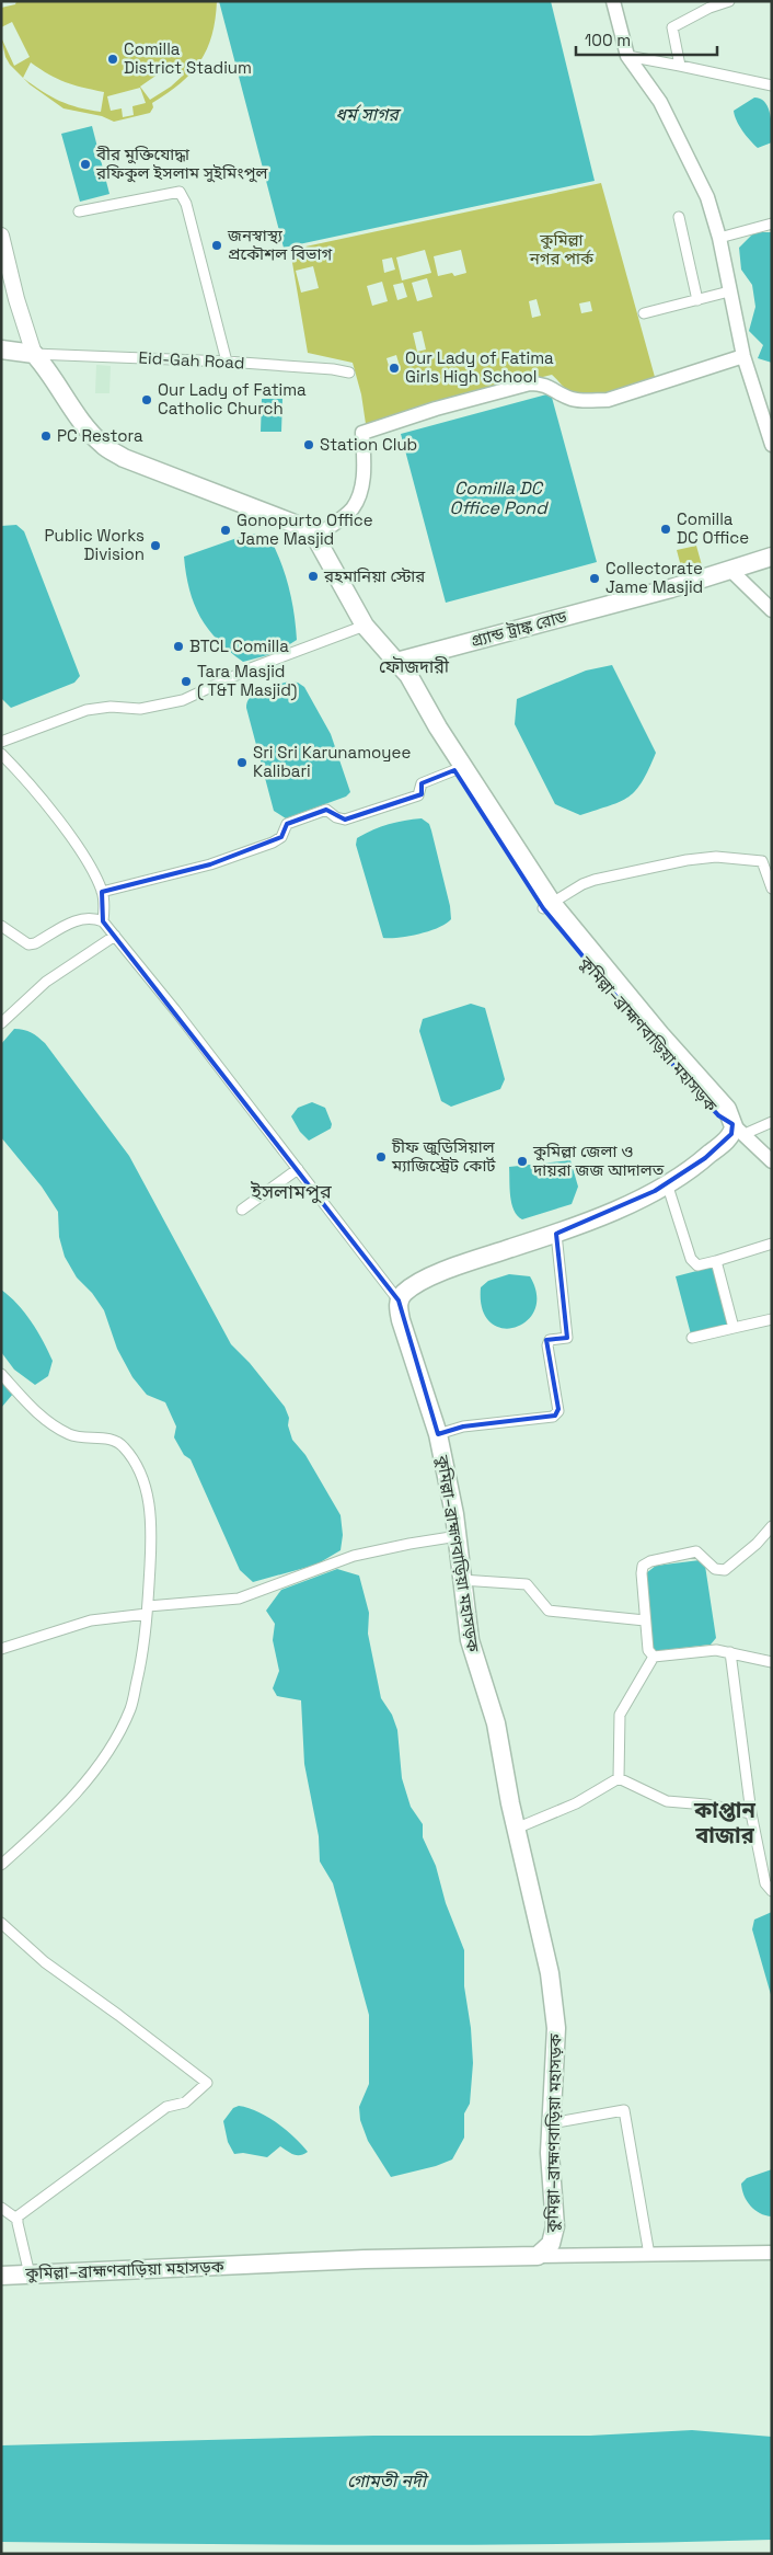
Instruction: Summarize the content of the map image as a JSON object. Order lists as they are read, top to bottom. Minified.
{"streets":{"highway":["গ্র্যান্ড ট্রাঙ্ক রোড","কুমিল্লা–ব্রাহ্মণবাড়িয়া মহাসড়ক"],"street":["Eid-Gah Road"]},"crossings":[["গ্র্যান্ড ট্রাঙ্ক রোড","কুমিল্লা–ব্রাহ্মণবাড়িয়া মহাসড়ক"]],"districts":["ফৌজদারী","ইসলামপুর","কাপ্তান বাজার"],"water":["ধর্ম সাগর","Comilla DC Office Pond","গোমতী নদী"],"parks":["কুমিল্লা নগর পার্ক"],"places":["Comilla District Stadium","বীর মুক্তিযোদ্ধা রফিকুল ইসলাম সুইমিংপুল","জনস্বাস্থ্য প্রকৌশল বিভাগ","Our Lady of Fatima Girls High School","Our Lady of Fatima Catholic Church","PC Restora","Station Club","Comilla DC Office","Gonopurto Office Jame Masjid","Public Works Division","রহমানিয়া স্টোর","Collectorate Jame Masjid","BTCL Comilla","Tara Masjid ( T&T Masjid)","Sri Sri Karunamoyee Kalibari","চীফ জুডিসিয়াল ম্যাজিস্ট্রেট কোর্ট","কুমিল্লা জেলা ও দায়রা জজ আদালত"],"scale_bar":"100 m"}
